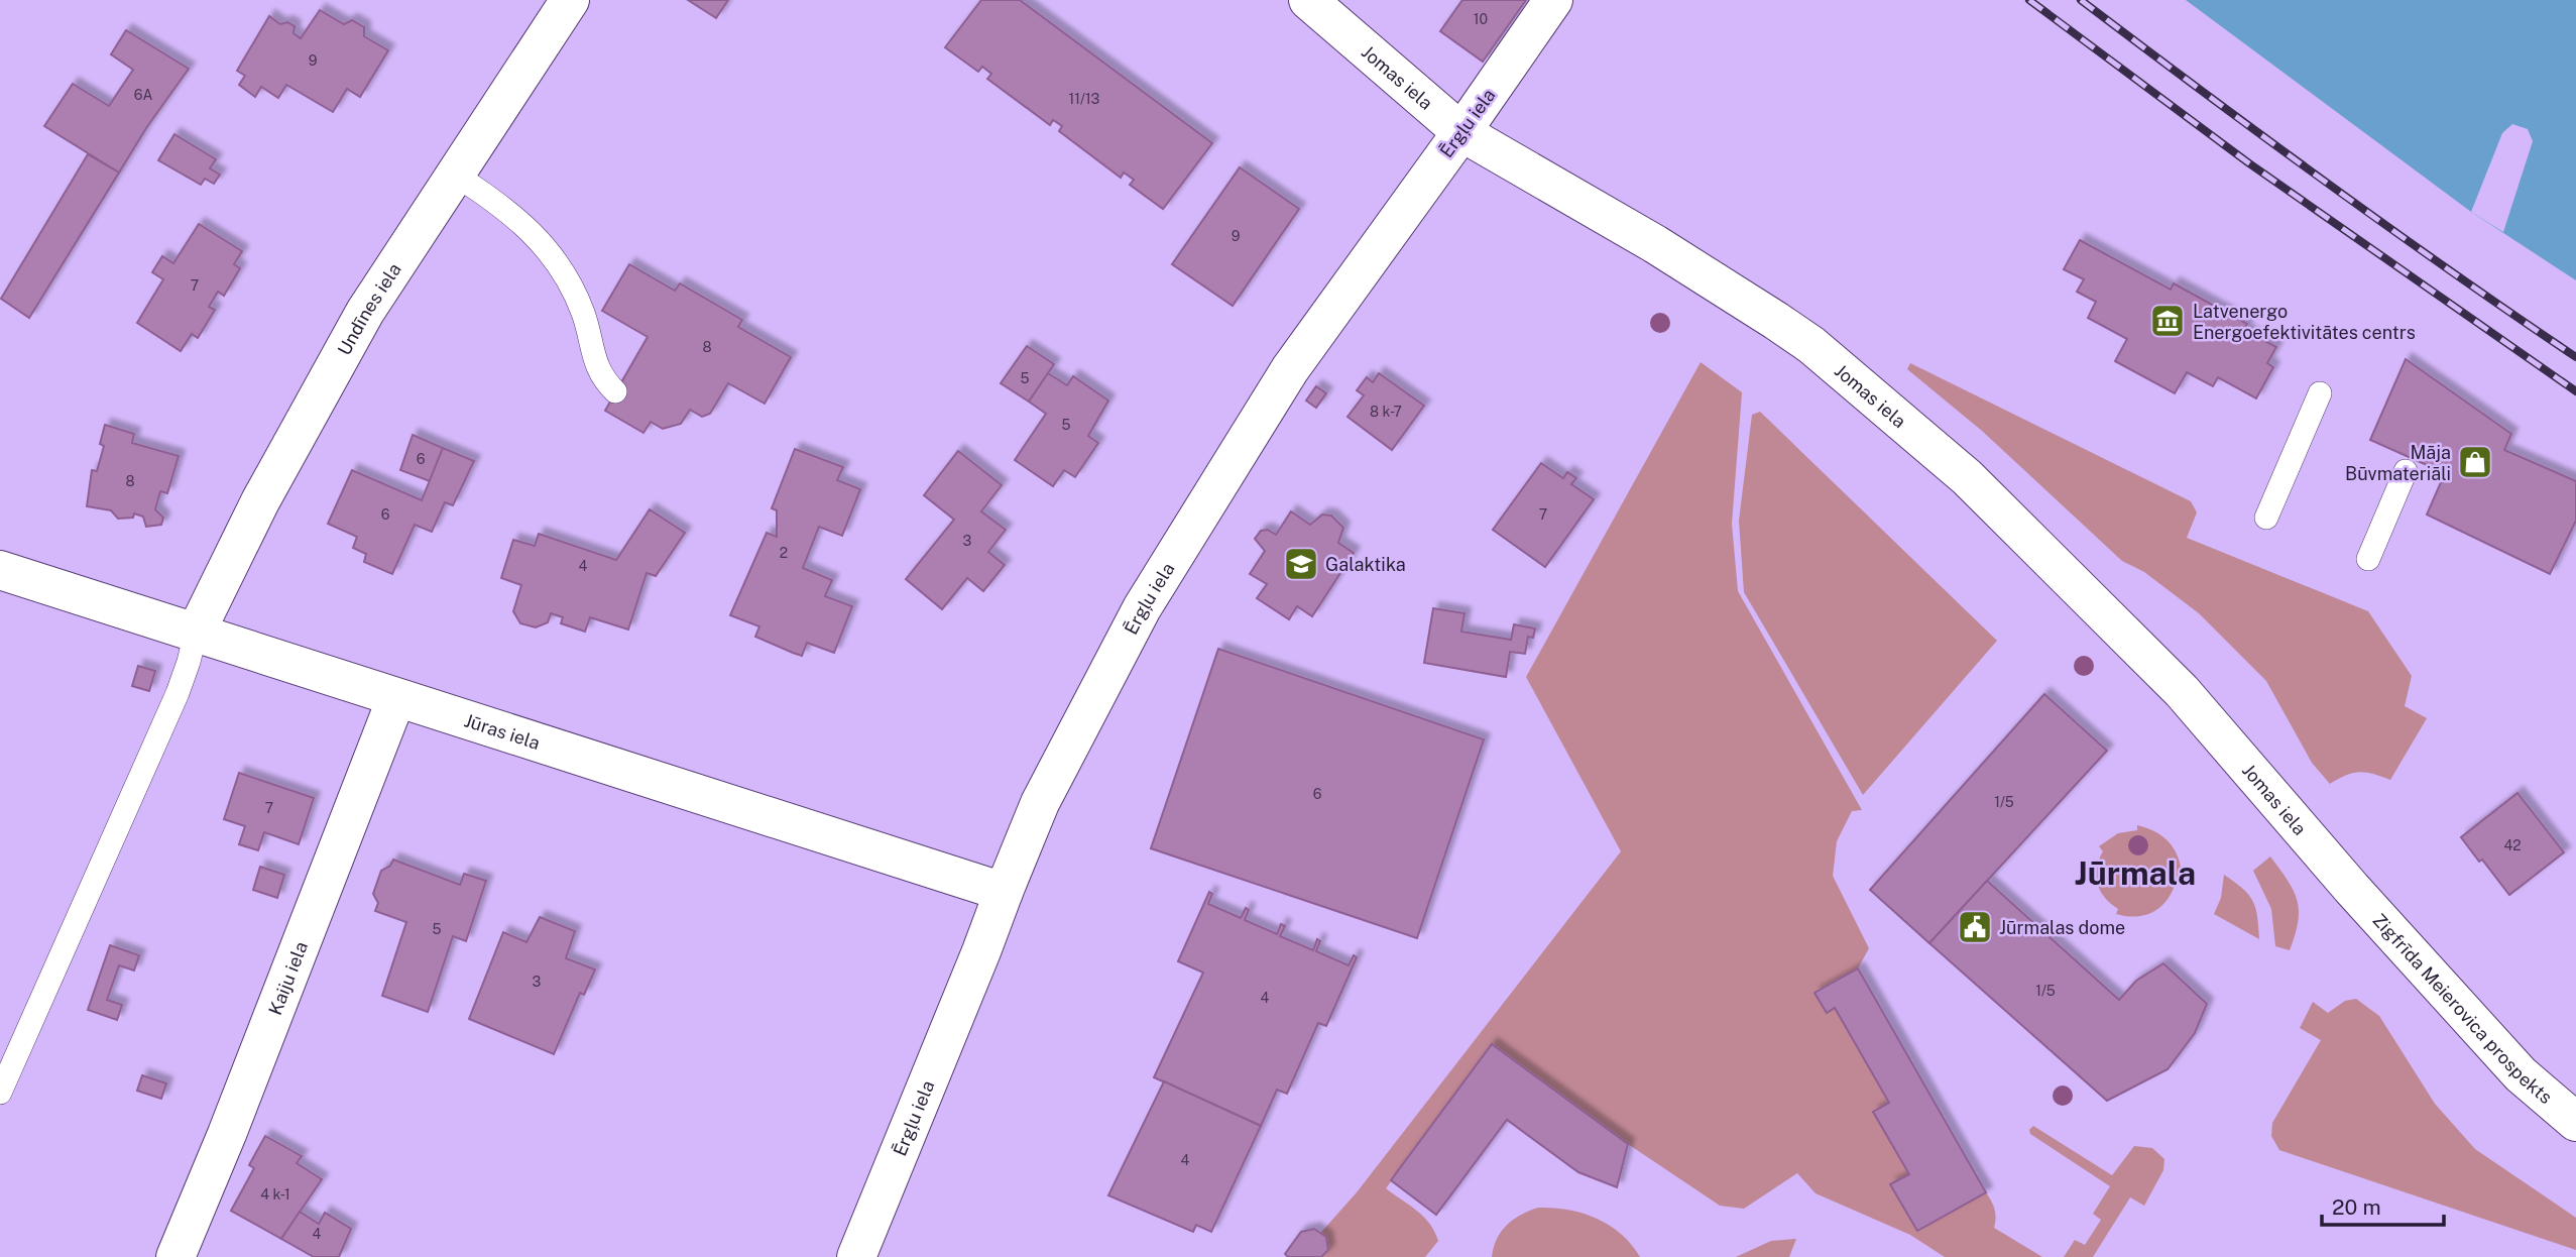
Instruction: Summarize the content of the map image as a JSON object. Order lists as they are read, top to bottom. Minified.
{"streets":{"street":["Jomas iela","Ērgļu iela","Undīnes iela","Jūras iela","Kaiju iela","Zigfrīda Meierovica prospekts"]},"crossings":[["Jomas iela","Ērgļu iela"],["Jomas iela","Zigfrīda Meierovica prospekts"],["Ērgļu iela","Jūras iela"],["Undīnes iela","Jūras iela"],["Jūras iela","Kaiju iela"]],"districts":["Jūrmala"],"places":{"museum":["Latvenergo Energoefektivitātes centrs"],"shop":["Māja Būvmateriāli"],"school or university":["Galaktika"],"public building":["Jūrmalas dome"]},"house_numbers":["10","9","6A","11/13","9","7","8","5","8 k-7","5","6","8","6","7","3","2","4","6","1/5","7","42","5","3","1/5","4","4","4 k-1","4"],"scale_bar":"20 m"}
